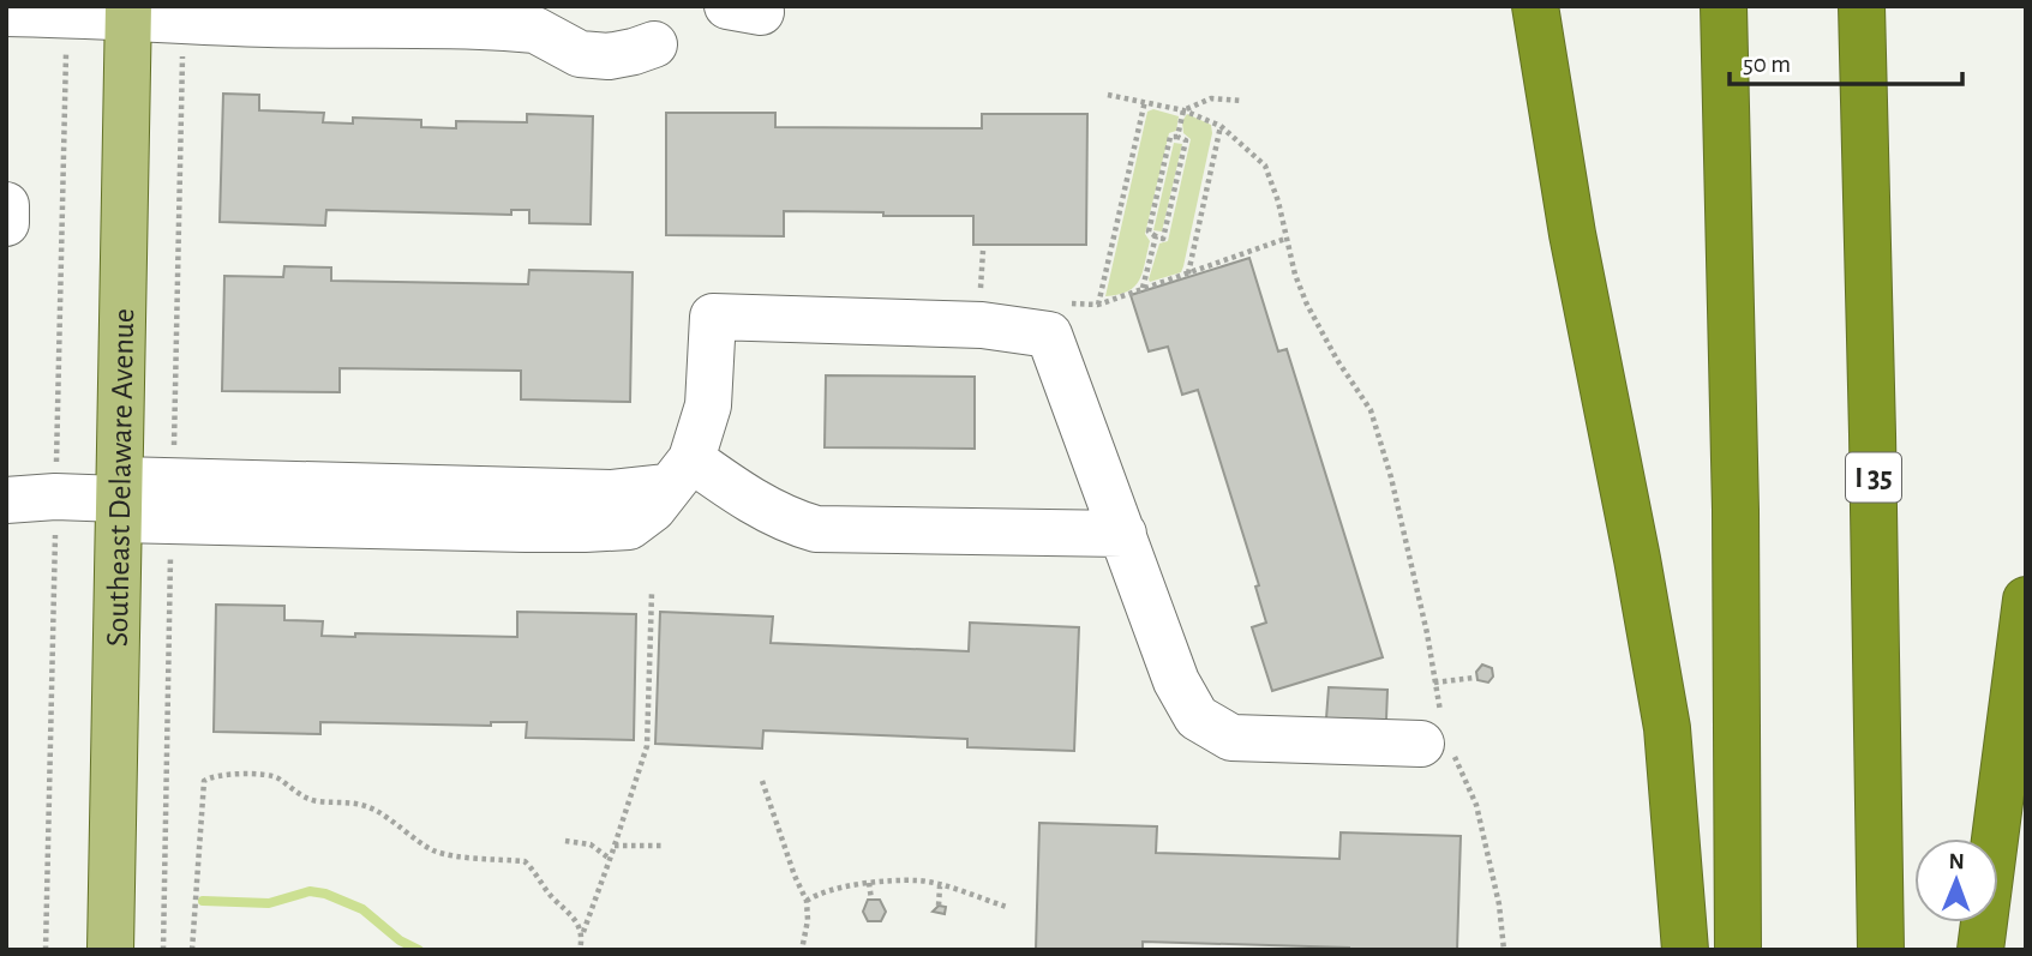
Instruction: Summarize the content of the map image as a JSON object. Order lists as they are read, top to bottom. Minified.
{"streets":{"highway":["I 35"],"main road":["Southeast Delaware Avenue"]},"scale_bar":"50 m","north":"top"}
